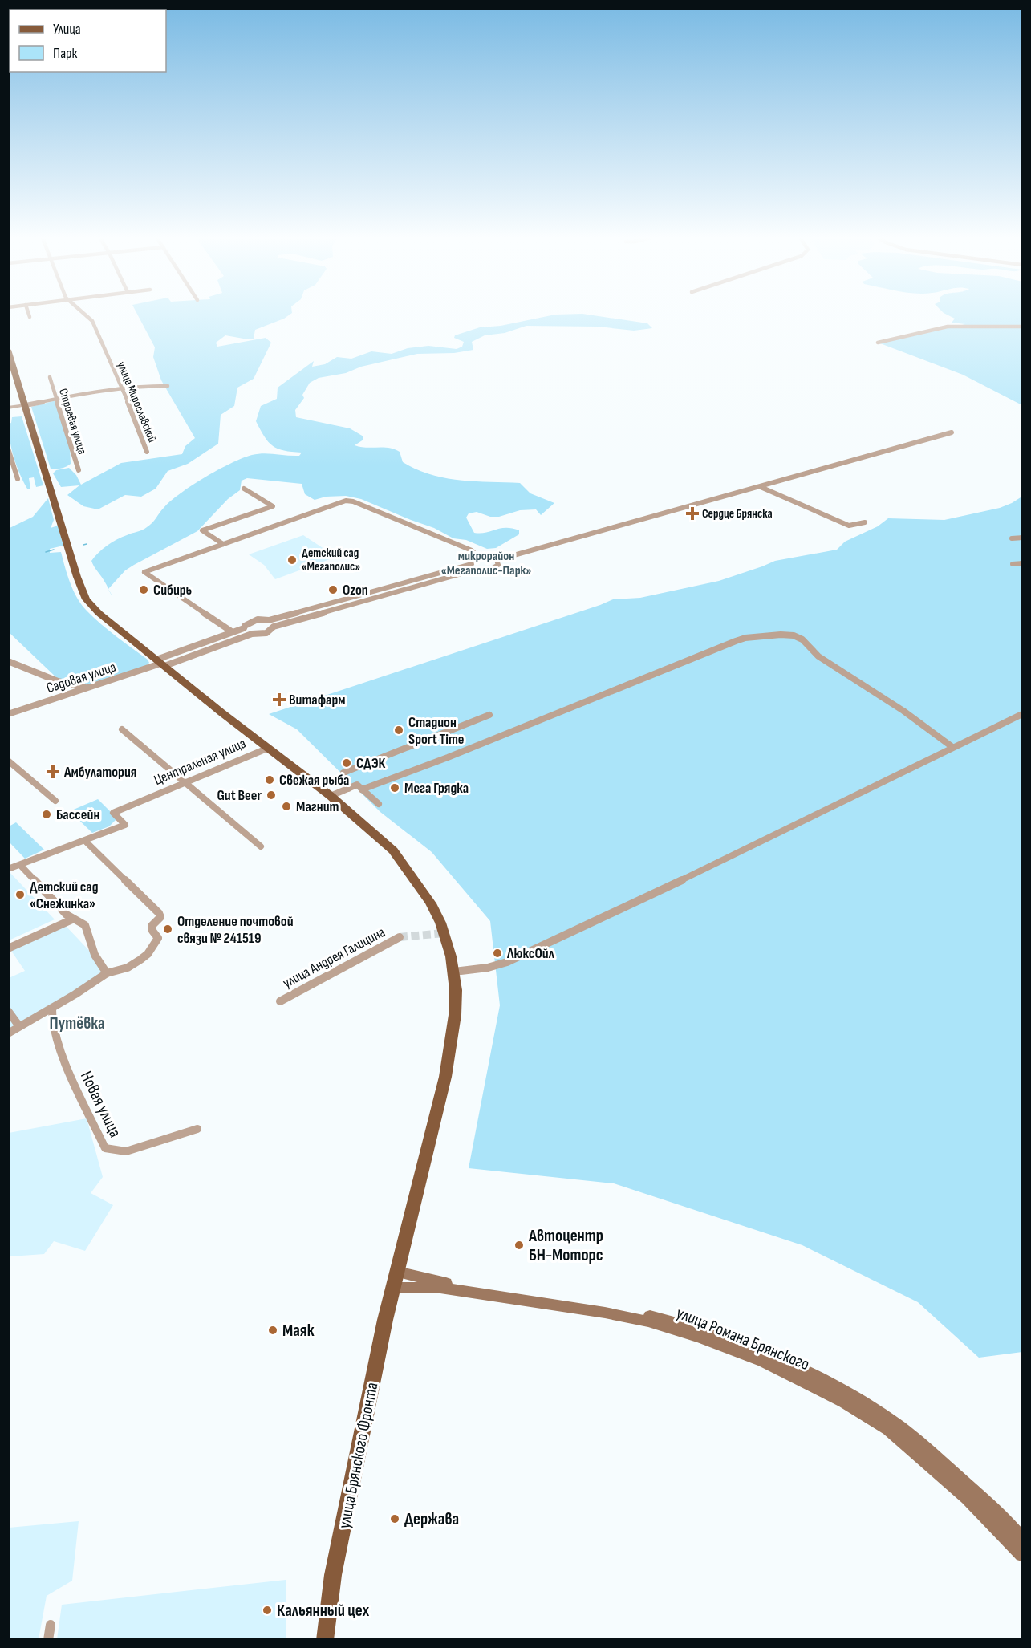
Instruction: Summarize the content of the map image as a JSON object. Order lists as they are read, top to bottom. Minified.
{"streets":{"main road":["улица Романа Брянского","улица Брянского Фронта"],"street":["улица Мирославской","Строевая улица","Садовая улица","Центральная улица","улица Андрея Галицина","Новая улица"]},"crossings":[["Садовая улица","улица Брянского Фронта"],["Центральная улица","улица Брянского Фронта"],["улица Романа Брянского","улица Брянского Фронта"]],"districts":["микрорайон «Мегаполис-Парк»","Путёвка"],"places":{"health":["Сердце Брянска","Витафарм","Амбулатория"],"other":["Детский сад «Мегаполис»","Сибирь","Ozon","Стадион Sport Time","СДЭК","Свежая рыба","Мега Грядка","Gut Beer","Магнит","Бассейн","Детский сад «Снежинка»","Отделение почтовой связи № 241519","ЛюксОйл","Автоцентр БН-Моторс","Маяк","Держава","Кальянный цех"]},"legend":["Улица","Парк"]}
